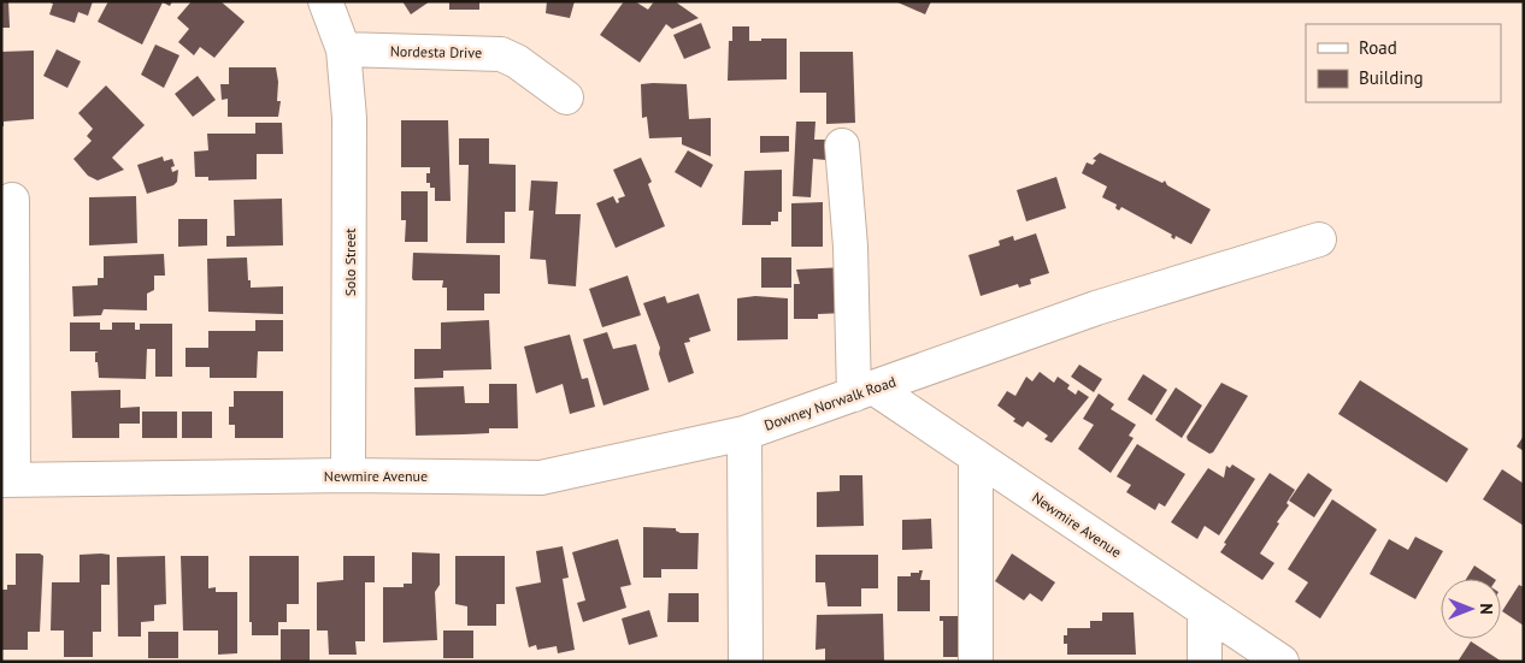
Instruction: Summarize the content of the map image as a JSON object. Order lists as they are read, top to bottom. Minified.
{"streets":{"street":["Nordesta Drive","Solo Street","Downey Norwalk Road","Newmire Avenue"]},"crossings":[["Nordesta Drive","Solo Street"],["Solo Street","Newmire Avenue"],["Downey Norwalk Road","Newmire Avenue"]],"legend":["Road","Building"],"north":"right"}
